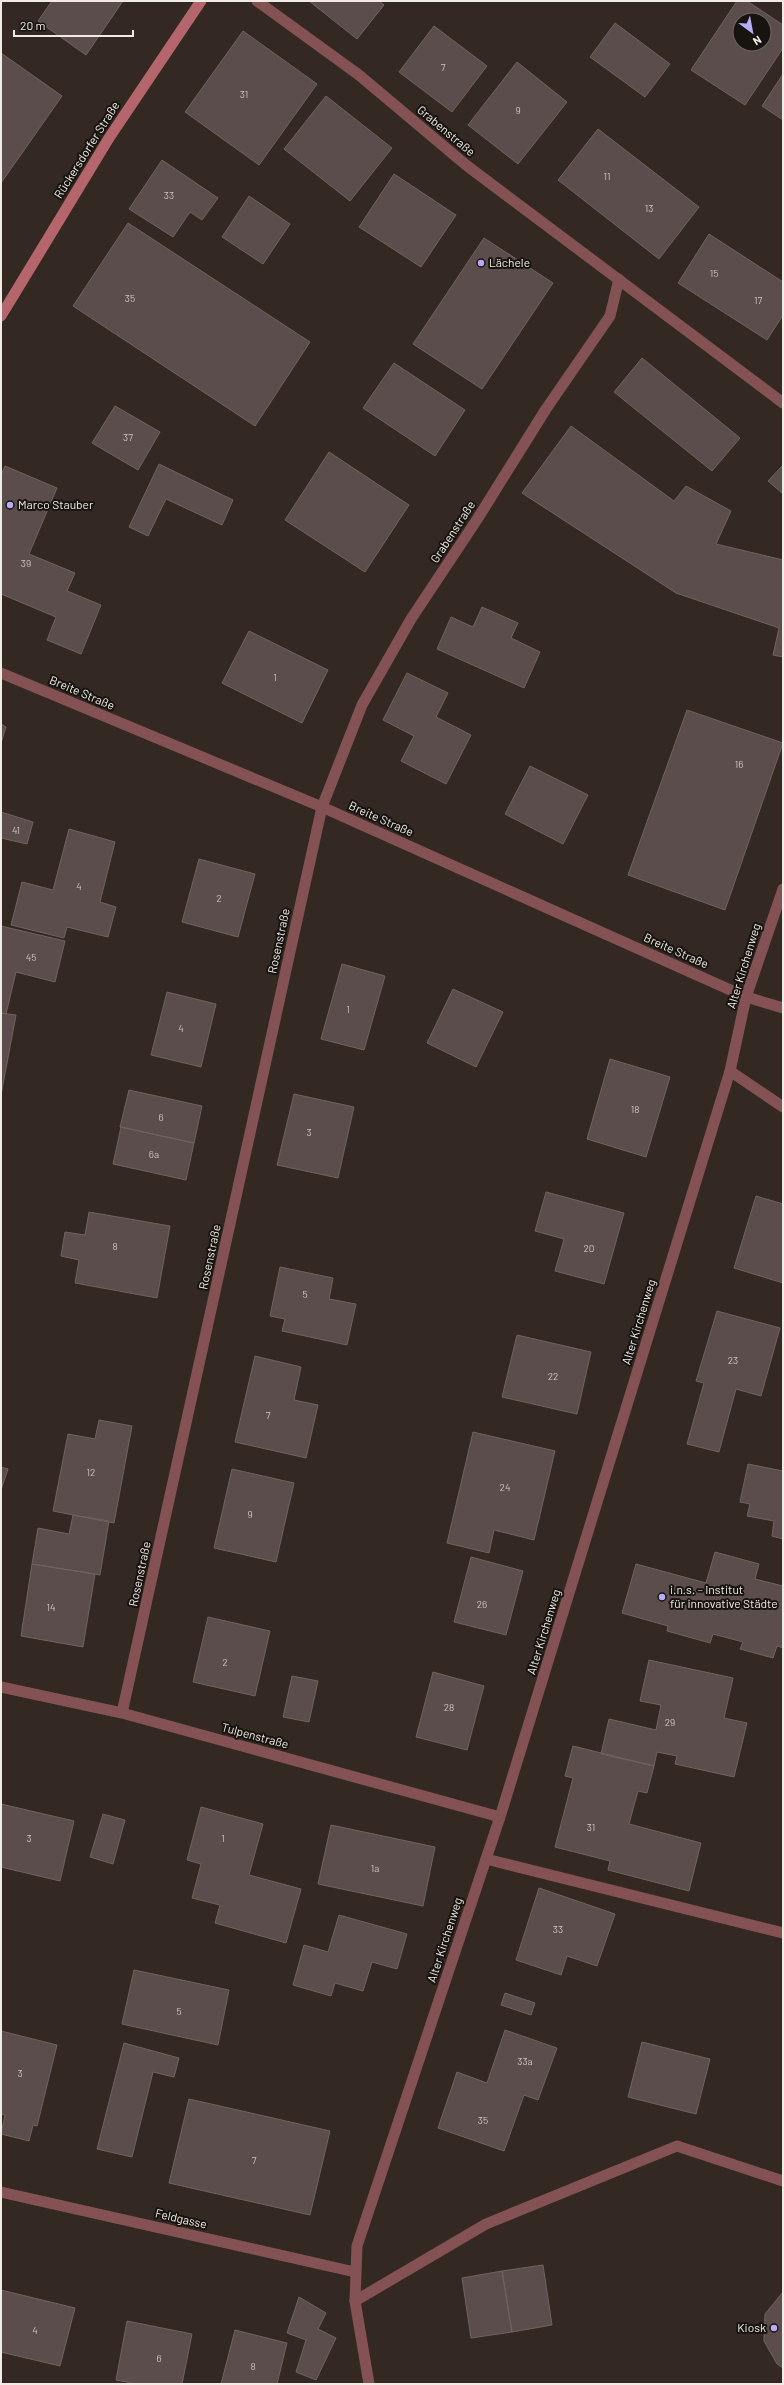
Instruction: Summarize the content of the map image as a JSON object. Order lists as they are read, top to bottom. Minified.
{"streets":{"main road":["Rückersdorfer Straße"],"street":["Grabenstraße","Breite Straße","Rosenstraße","Alter Kirchenweg","Tulpenstraße","Feldgasse"]},"crossings":[["Grabenstraße","Breite Straße"],["Grabenstraße","Rosenstraße"],["Breite Straße","Rosenstraße"],["Breite Straße","Alter Kirchenweg"],["Rosenstraße","Tulpenstraße"],["Alter Kirchenweg","Tulpenstraße"],["Alter Kirchenweg","Feldgasse"]],"places":["Lächele","Marco Stauber","i.n.s. – Institut für innovative Städte","Kiosk"],"house_numbers":["7","31","9","11","33","13","15","35","17","37","39","1","16","41","4","2","45","1","4","18","6","3","6a","8","20","5","23","22","7","12","24","9","26","14","2","28","29","31","3","1","1a","33","5","33a","3","35","7","4","6","8"],"scale_bar":"20 m","north":"bottom right"}
